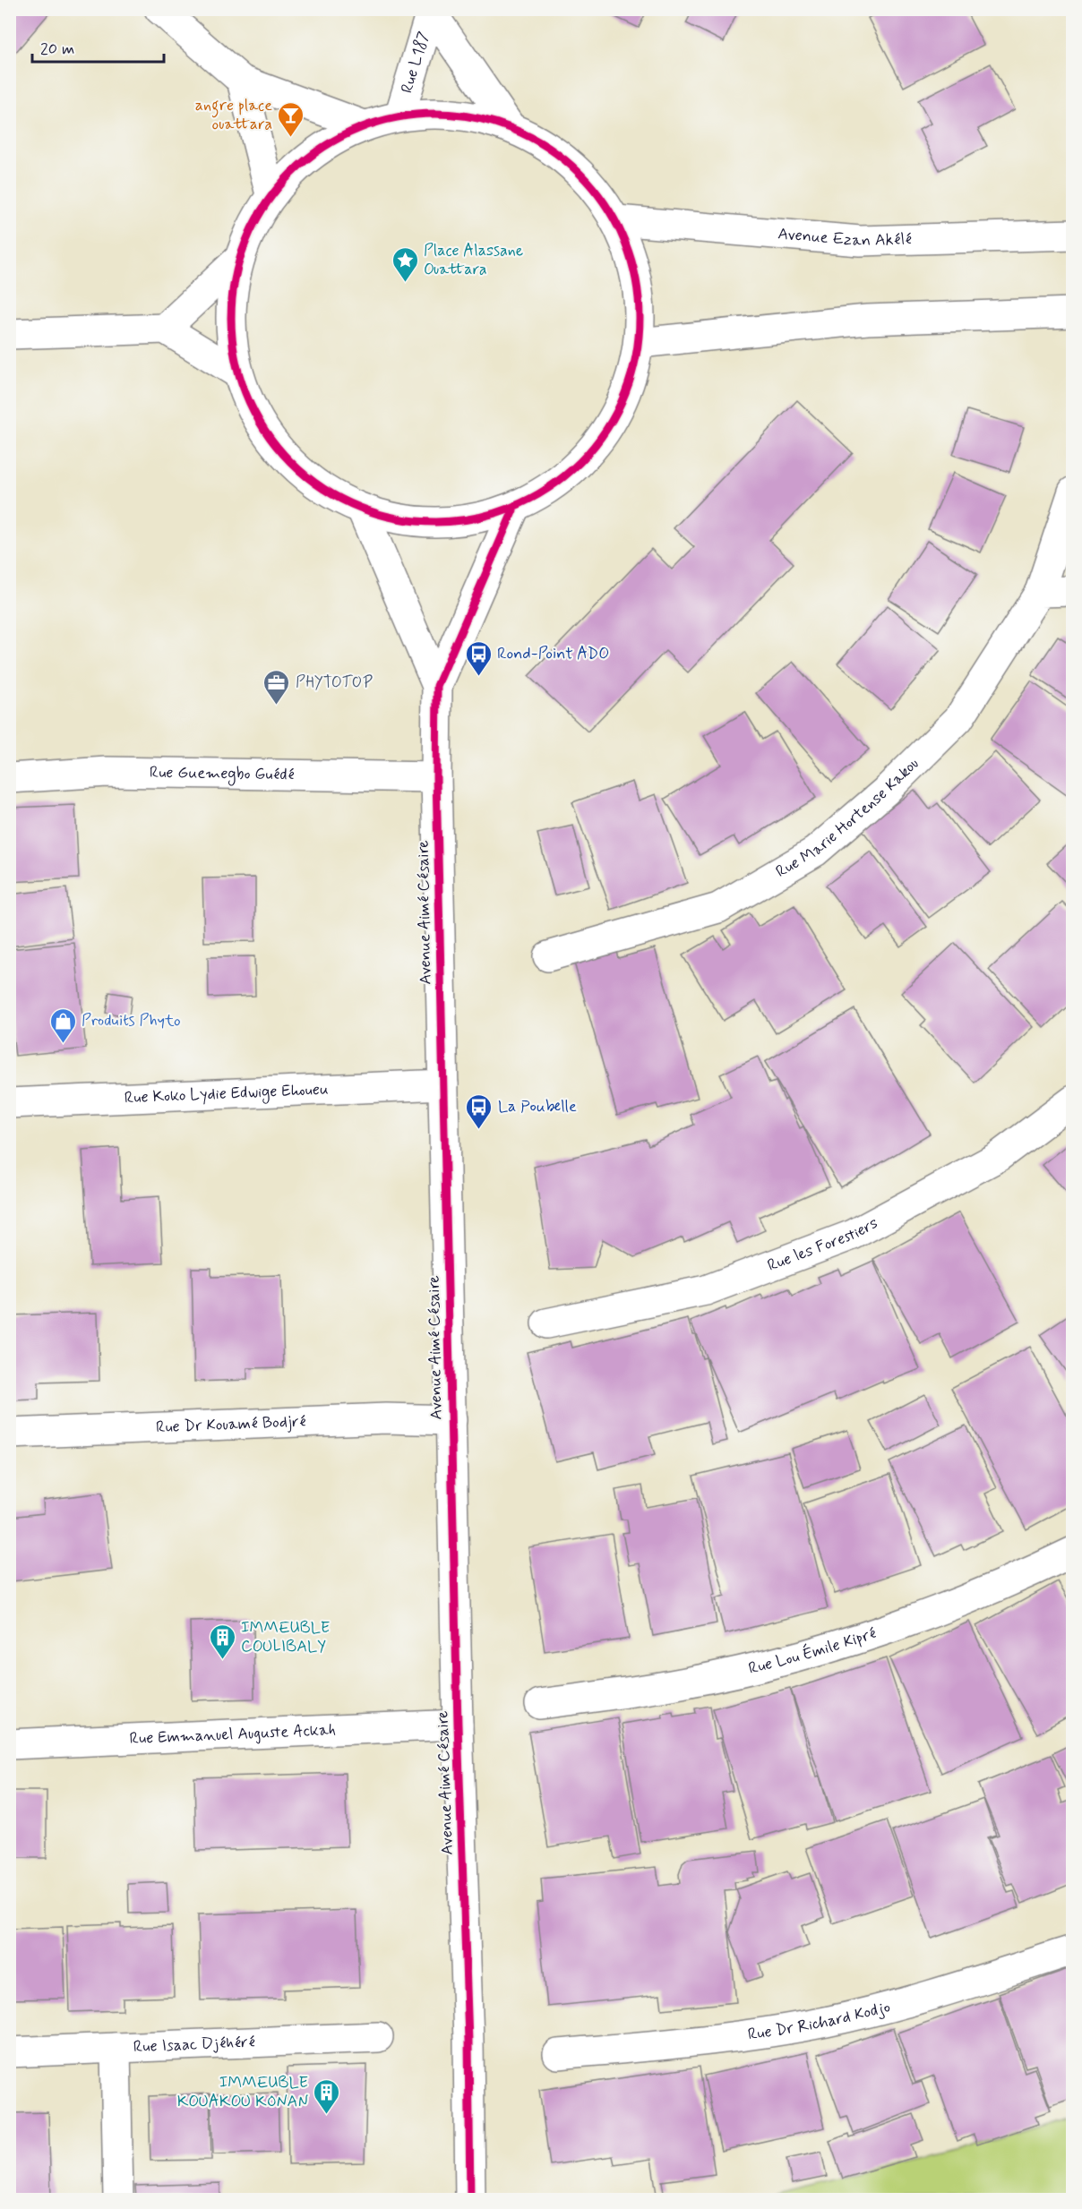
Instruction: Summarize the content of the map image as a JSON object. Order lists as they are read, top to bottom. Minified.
{"streets":{"street":["Rue L187","Avenue Ezan Akélé","Rue Guemegbo Guédé","Rue Marie Hortense Kakou","Avenue Aimé Césaire","Rue Koko Lydie Edwige Ehoueu","Rue les Forestiers","Rue Dr Kouamé Bodjré","Rue Lou Émile Kipré","Rue Emmanuel Auguste Ackah","Rue Dr Richard Kodjo","Rue Isaac Djéhéré"]},"crossings":[["Rue Guemegbo Guédé","Avenue Aimé Césaire"],["Avenue Aimé Césaire","Rue Koko Lydie Edwige Ehoueu"],["Avenue Aimé Césaire","Rue Dr Kouamé Bodjré"],["Avenue Aimé Césaire","Rue Emmanuel Auguste Ackah"]],"places":{"bar":["angre place ouattara"],"place":["Place Alassane Ouattara"],"bus stop":["Rond-Point ADO","La Poubelle"],"office":["PHYTOTOP"],"shop":["Produits Phyto"],"building":["IMMEUBLE COULIBALY","IMMEUBLE KOUAKOU KONAN"]},"scale_bar":"20 m"}
